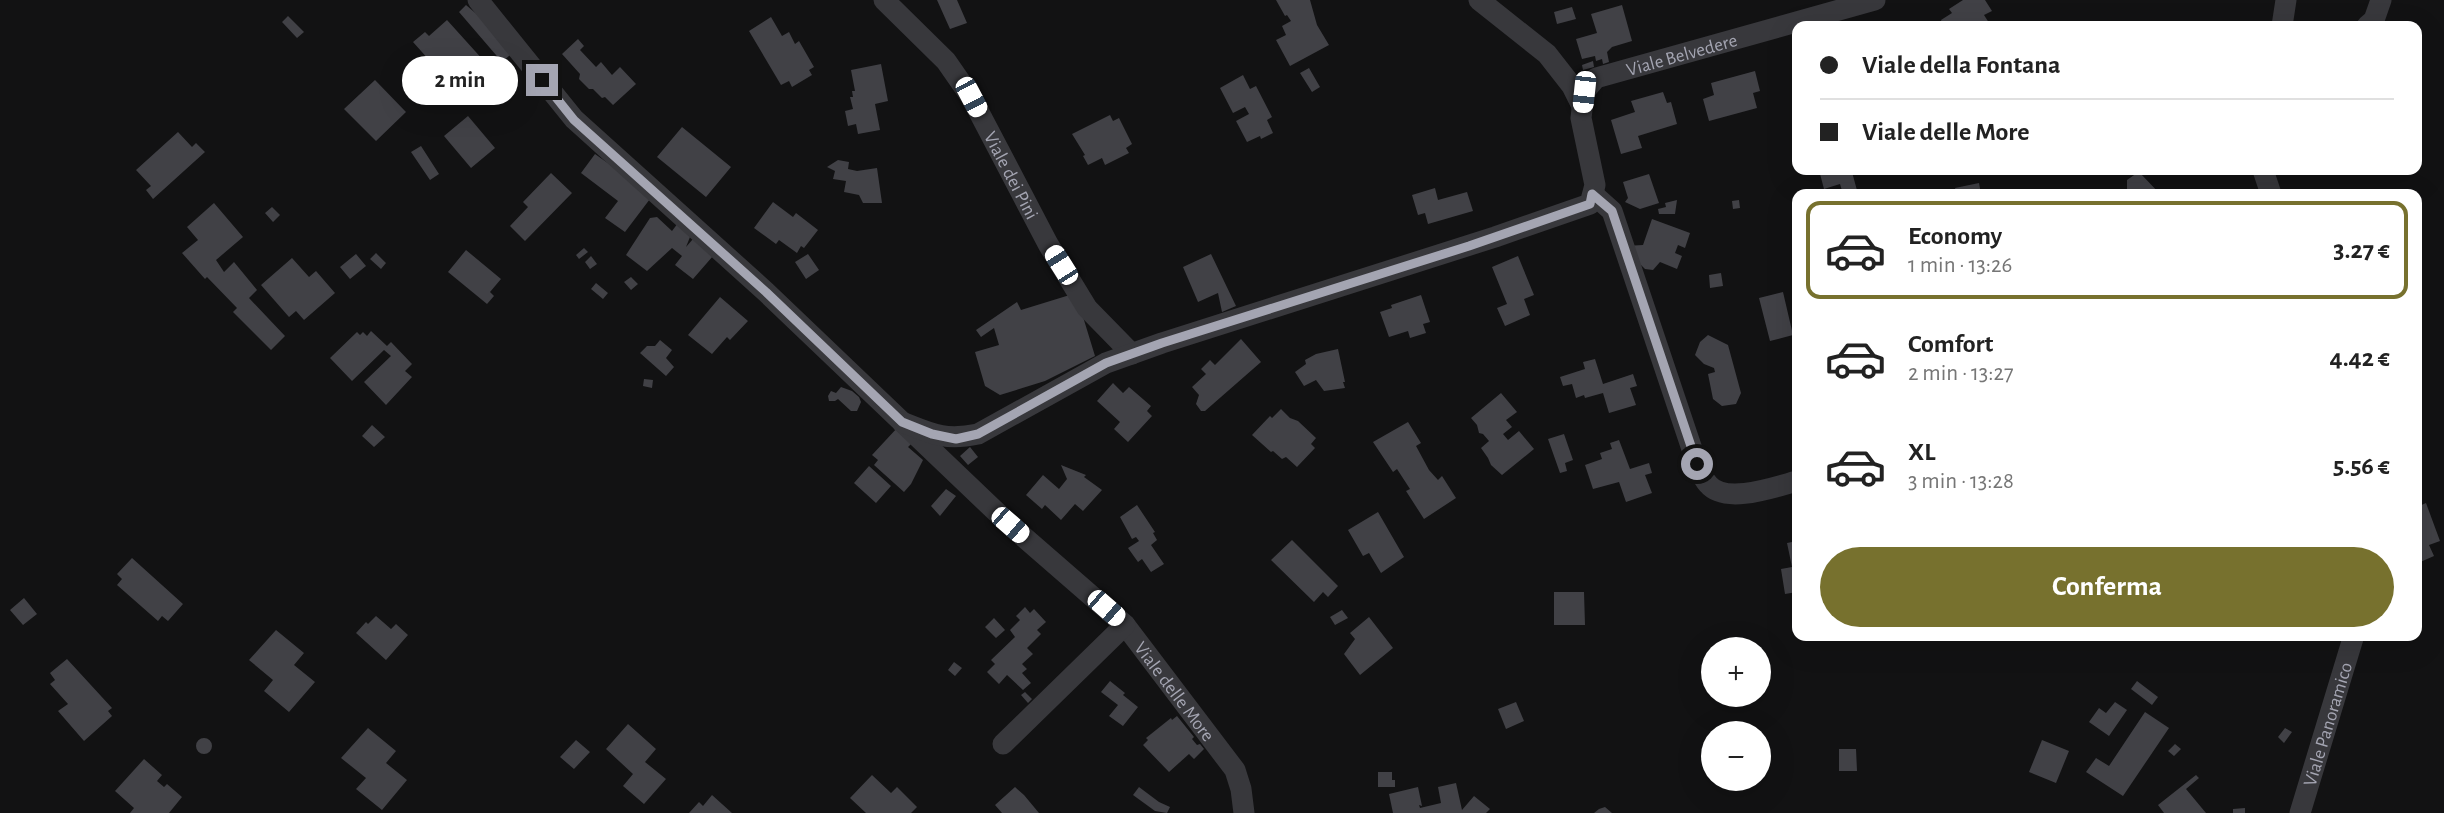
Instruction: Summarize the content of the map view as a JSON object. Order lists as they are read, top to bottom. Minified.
{"streets":{"street":["Viale Belvedere","Viale dei Pini","Viale delle More","Viale Panoramico"]},"page":{"banner":["Viale della Fontana","Viale delle More"],"bubble":"2 min","list":[{"name":"Economy","note":"1 min · 13:26","value":"3.27 €"},{"name":"Comfort","note":"2 min · 13:27","value":"4.42 €"},{"name":"XL","note":"3 min · 13:28","value":"5.56 €"}],"buttons":"Conferma","map_buttons":["+","−"]}}
